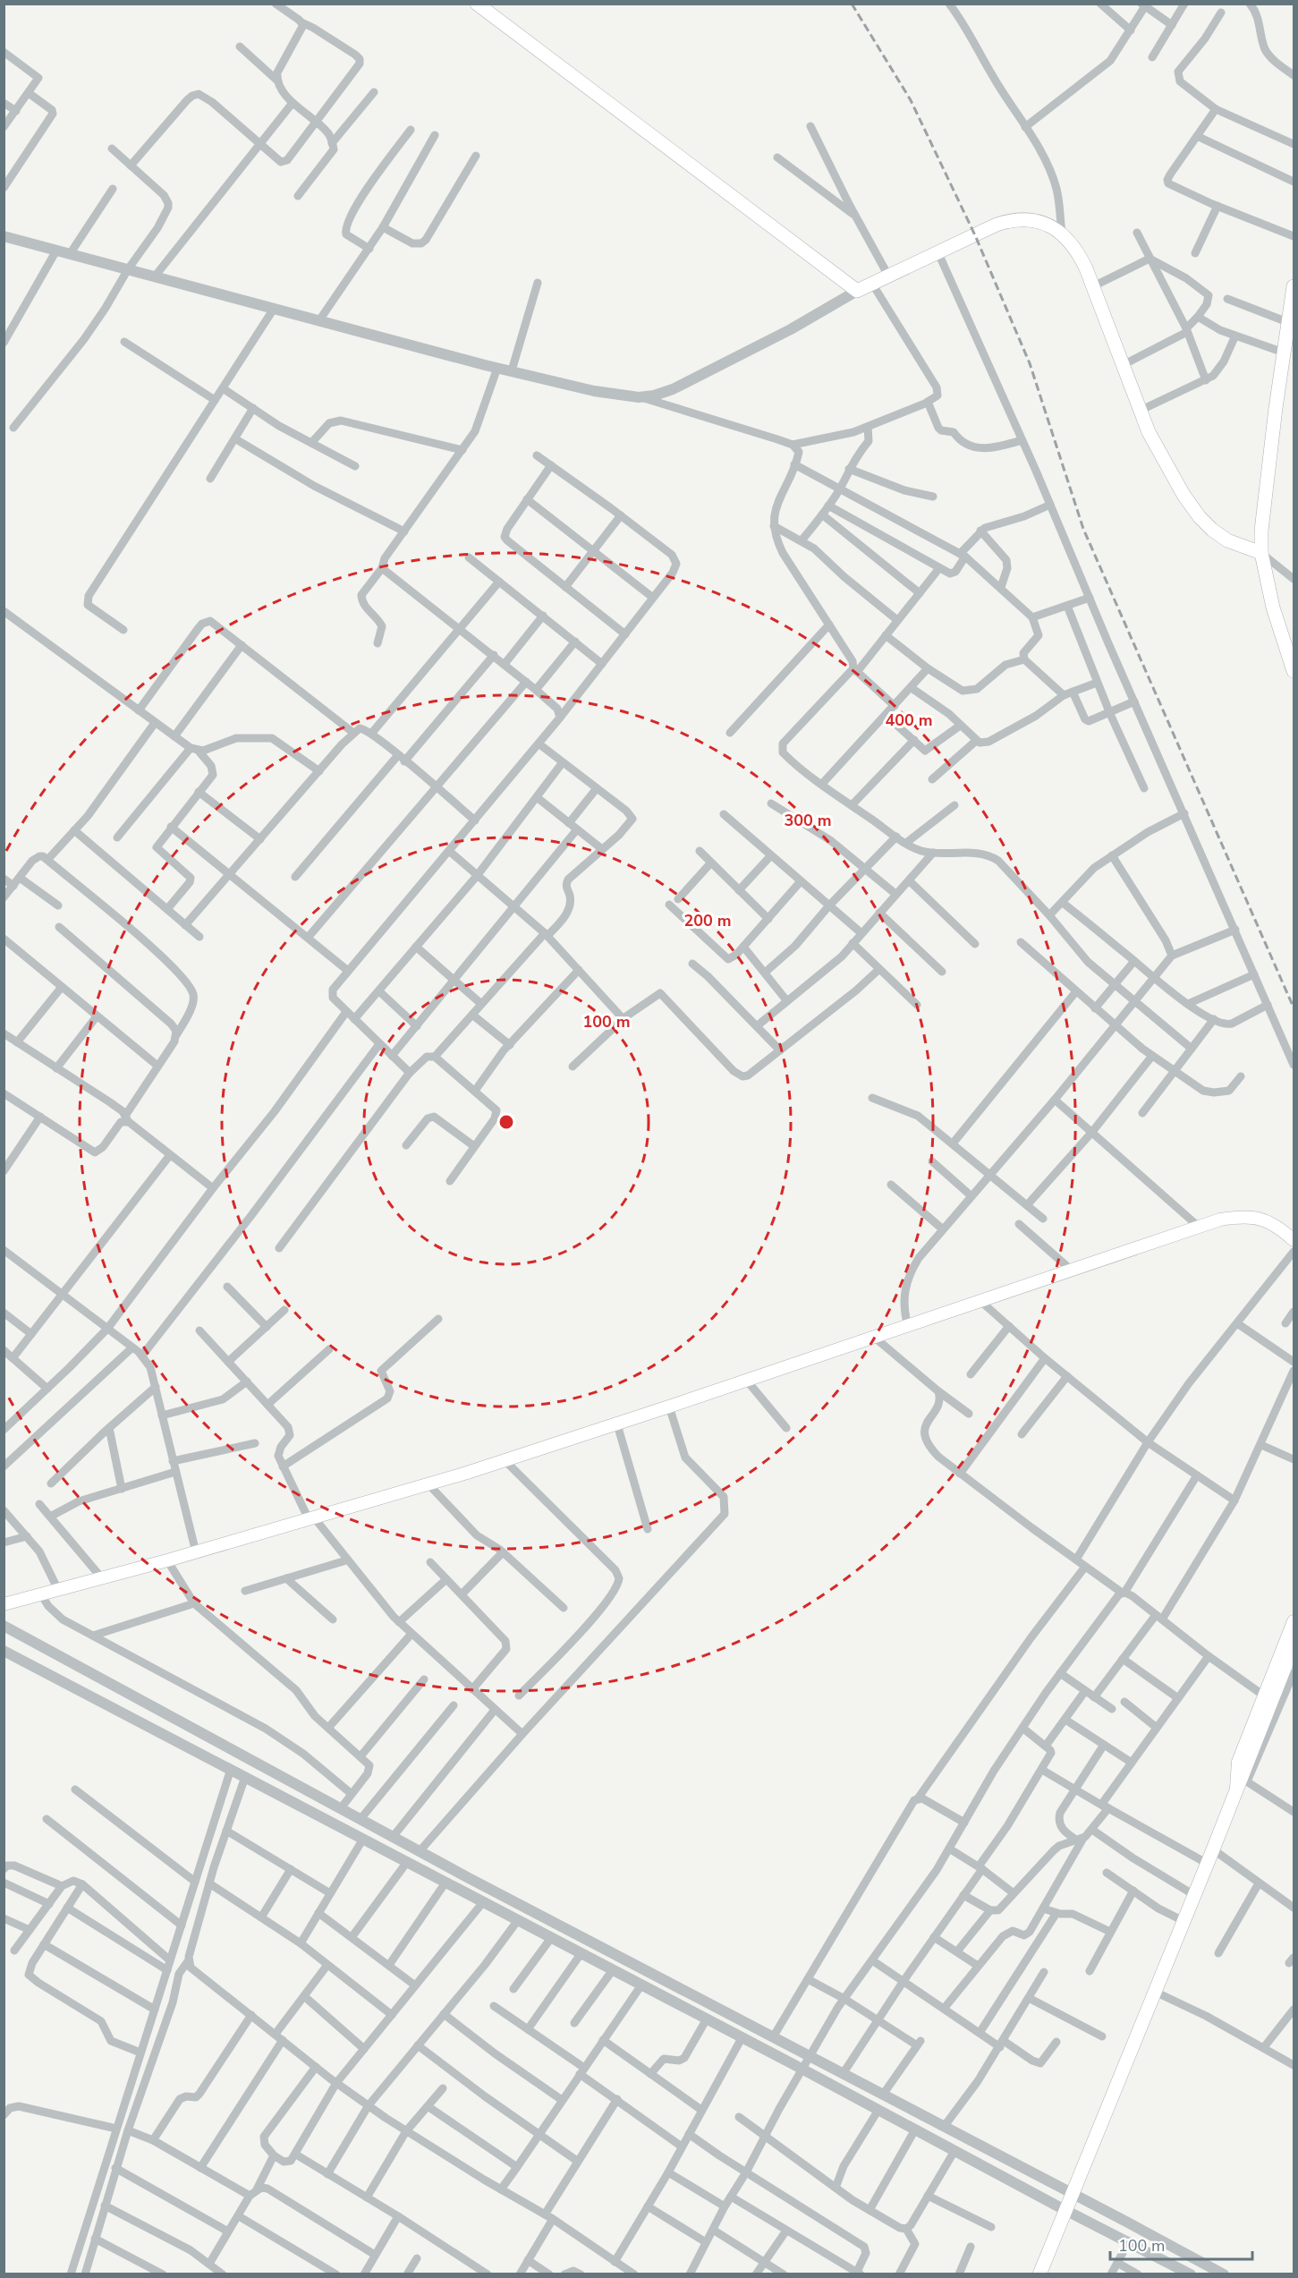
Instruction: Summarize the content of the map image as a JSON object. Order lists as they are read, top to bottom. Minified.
{"scale_bar":"100 m","rings":["400 m","300 m","200 m","100 m"]}
